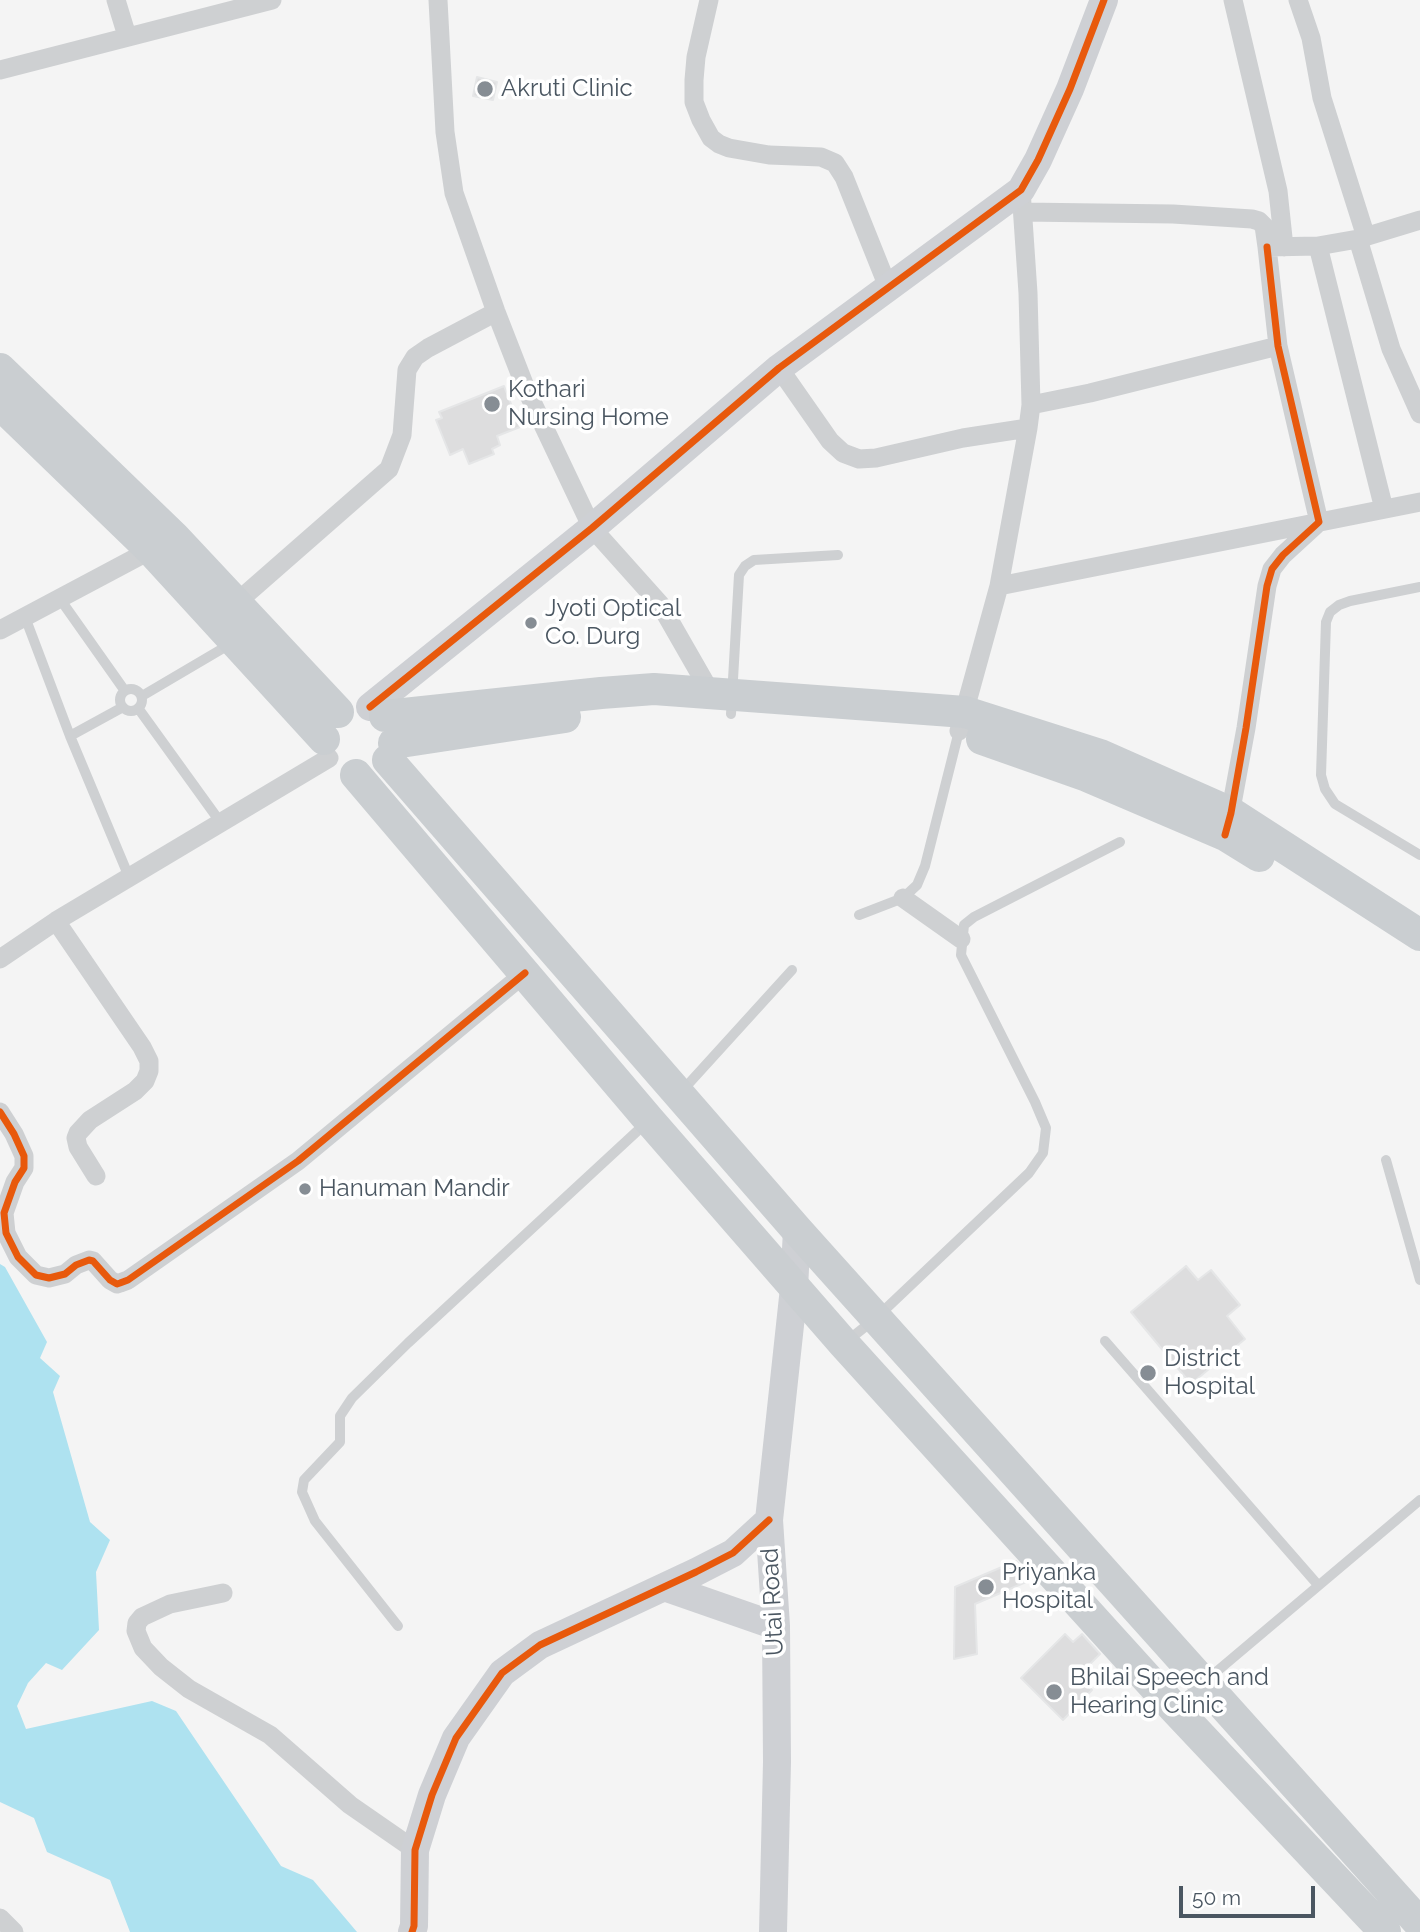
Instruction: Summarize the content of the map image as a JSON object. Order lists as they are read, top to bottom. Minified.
{"streets":{"street":["Utai Road"]},"places":["Akruti Clinic","Kothari Nursing Home","Jyoti Optical Co. Durg","Hanuman Mandir","District Hospital","Priyanka Hospital","Bhilai Speech and Hearing Clinic"],"scale_bar":"50 m"}
